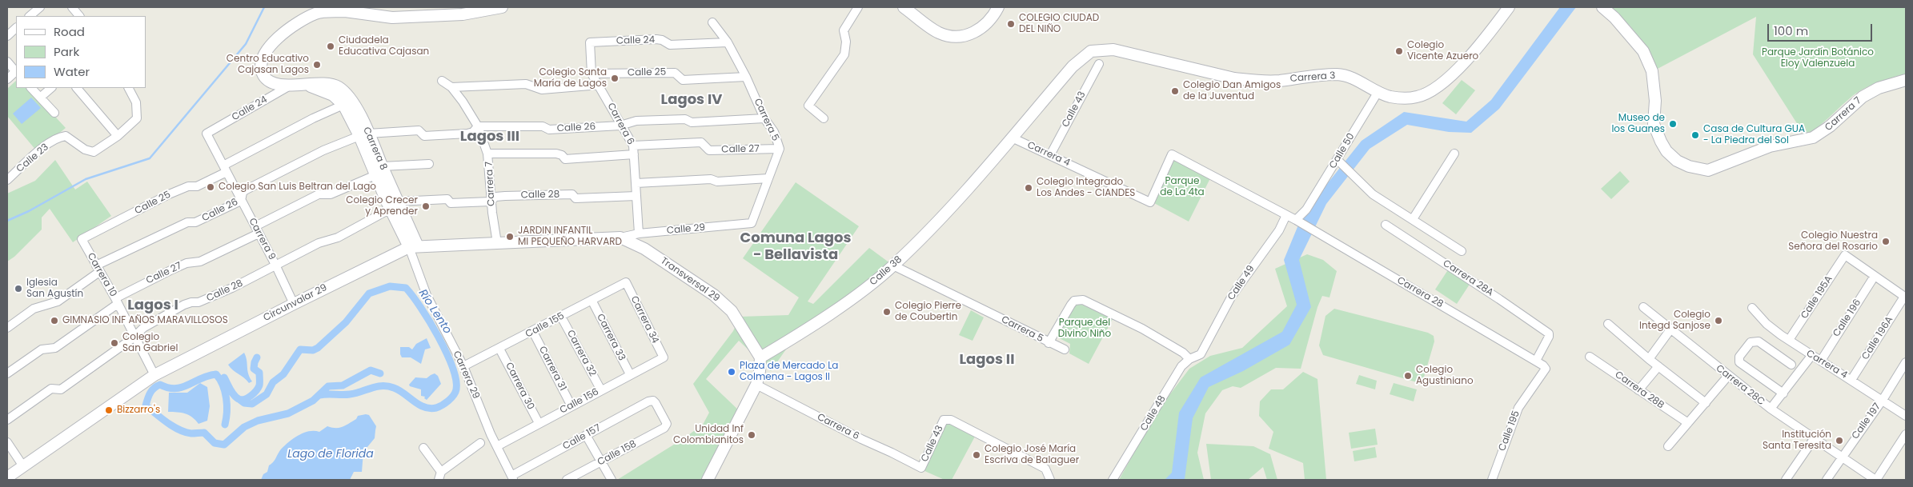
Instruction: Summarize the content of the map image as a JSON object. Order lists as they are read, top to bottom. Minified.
{"streets":{"street":["Calle 24","Calle 25","Carrera 3","Calle 43","Carrera 7","Carrera 5","Carrera 6","Calle 26","Carrera 8","Calle 27","Calle 50","Carrera 4","Calle 23","Calle 28","Calle 29","Carrera 9","Calle 38","Carrera 10","Carrera 28A","Transversal 29","Calle 49","Carrera 28","Calle 195A","Circunvalar 29","Calle 196","Carrera 34","Calle 155","Carrera 33","Calle 196A","Carrera 32","Carrera 31","Carrera 29","Carrera 28C","Carrera 30","Carrera 28B","Calle 156","Calle 48","Calle 197","Calle 195","Calle 157","Calle 158"]},"crossings":[["Calle 24","Calle 25"],["Calle 24","Carrera 5"],["Calle 24","Carrera 6"],["Calle 24","Carrera 8"],["Calle 24","Carrera 9"],["Calle 25","Carrera 5"],["Calle 25","Carrera 6"],["Calle 25","Carrera 8"],["Calle 25","Carrera 9"],["Calle 25","Carrera 10"],["Carrera 3","Calle 50"],["Carrera 3","Calle 38"],["Calle 43","Carrera 6"],["Calle 43","Carrera 4"],["Carrera 7","Calle 26"],["Carrera 7","Calle 28"],["Carrera 7","Circunvalar 29"],["Carrera 5","Calle 26"],["Carrera 5","Calle 27"],["Carrera 5","Calle 29"],["Carrera 5","Calle 38"],["Carrera 6","Calle 26"],["Carrera 6","Calle 27"],["Carrera 6","Calle 28"],["Carrera 6","Calle 29"],["Calle 26","Carrera 8"],["Calle 26","Carrera 9"],["Calle 26","Carrera 10"],["Carrera 8","Calle 27"],["Carrera 8","Calle 28"],["Carrera 8","Circunvalar 29"],["Carrera 8","Carrera 29"],["Calle 27","Carrera 9"],["Calle 27","Carrera 10"],["Calle 50","Carrera 28"],["Carrera 4","Calle 38"],["Carrera 4","Calle 49"],["Carrera 4","Calle 195A"],["Carrera 4","Calle 196"],["Carrera 4","Calle 196A"],["Carrera 4","Calle 197"],["Calle 28","Carrera 9"],["Calle 28","Carrera 10"],["Calle 29","Transversal 29"],["Calle 29","Circunvalar 29"],["Carrera 9","Circunvalar 29"],["Calle 38","Transversal 29"],["Carrera 10","Circunvalar 29"],["Carrera 28A","Calle 195"],["Transversal 29","Circunvalar 29"],["Calle 49","Calle 48"],["Carrera 28","Calle 195"],["Calle 195A","Calle 196"],["Circunvalar 29","Carrera 29"],["Carrera 34","Calle 155"],["Carrera 34","Calle 156"],["Calle 155","Carrera 33"],["Calle 155","Carrera 32"],["Calle 155","Carrera 31"],["Calle 155","Carrera 29"],["Calle 155","Carrera 30"],["Carrera 33","Calle 156"],["Carrera 32","Calle 156"],["Carrera 31","Calle 156"],["Carrera 29","Calle 156"],["Carrera 29","Calle 157"],["Carrera 28C","Calle 197"],["Carrera 30","Calle 156"],["Calle 157","Calle 158"]],"districts":["Lagos IV","Lagos III","Comuna Lagos - Bellavista","Lagos I","Lagos II"],"water":["Río Lento","Lago de Florida"],"parks":["Parque Jardín Botánico Eloy Valenzuela","Parque de La 4ta","Parque del Divino Niño"],"places":["COLEGIO CIUDAD DEL NIÑO","Ciudadela Educativa Cajasan","Colegio Vicente Azuero","Centro Educativo Cajasan Lagos","Colegio Santa María de Lagos","Colegio Dan Amigos de la Juventud","Museo de los Guanes","Casa de Cultura GUA - La Piedra del Sol","Colegio San Luis Beltran del Lago","Colegio Integrado Los Andes - CIANDES","Colegio Crecer y Aprender","JARDIN INFANTIL MI PEQUEÑO HARVARD","Colegio Nuestra Señora del Rosario","Iglesia San Agustín","Colegio Pierre de Coubertin","GIMNASIO INF AÑOS MARAVILLOSOS","Colegio Integd Sanjose","Colegio San Gabriel","Plaza de Mercado La Colmena - Lagos II","Colegio Agustiniano","Bizzarro's","Unidad Inf Colombianitos","Institución Santa Teresita","Colegio José María Escriva de Balaguer"],"legend":["Road","Park","Water"],"scale_bar":"100 m"}
